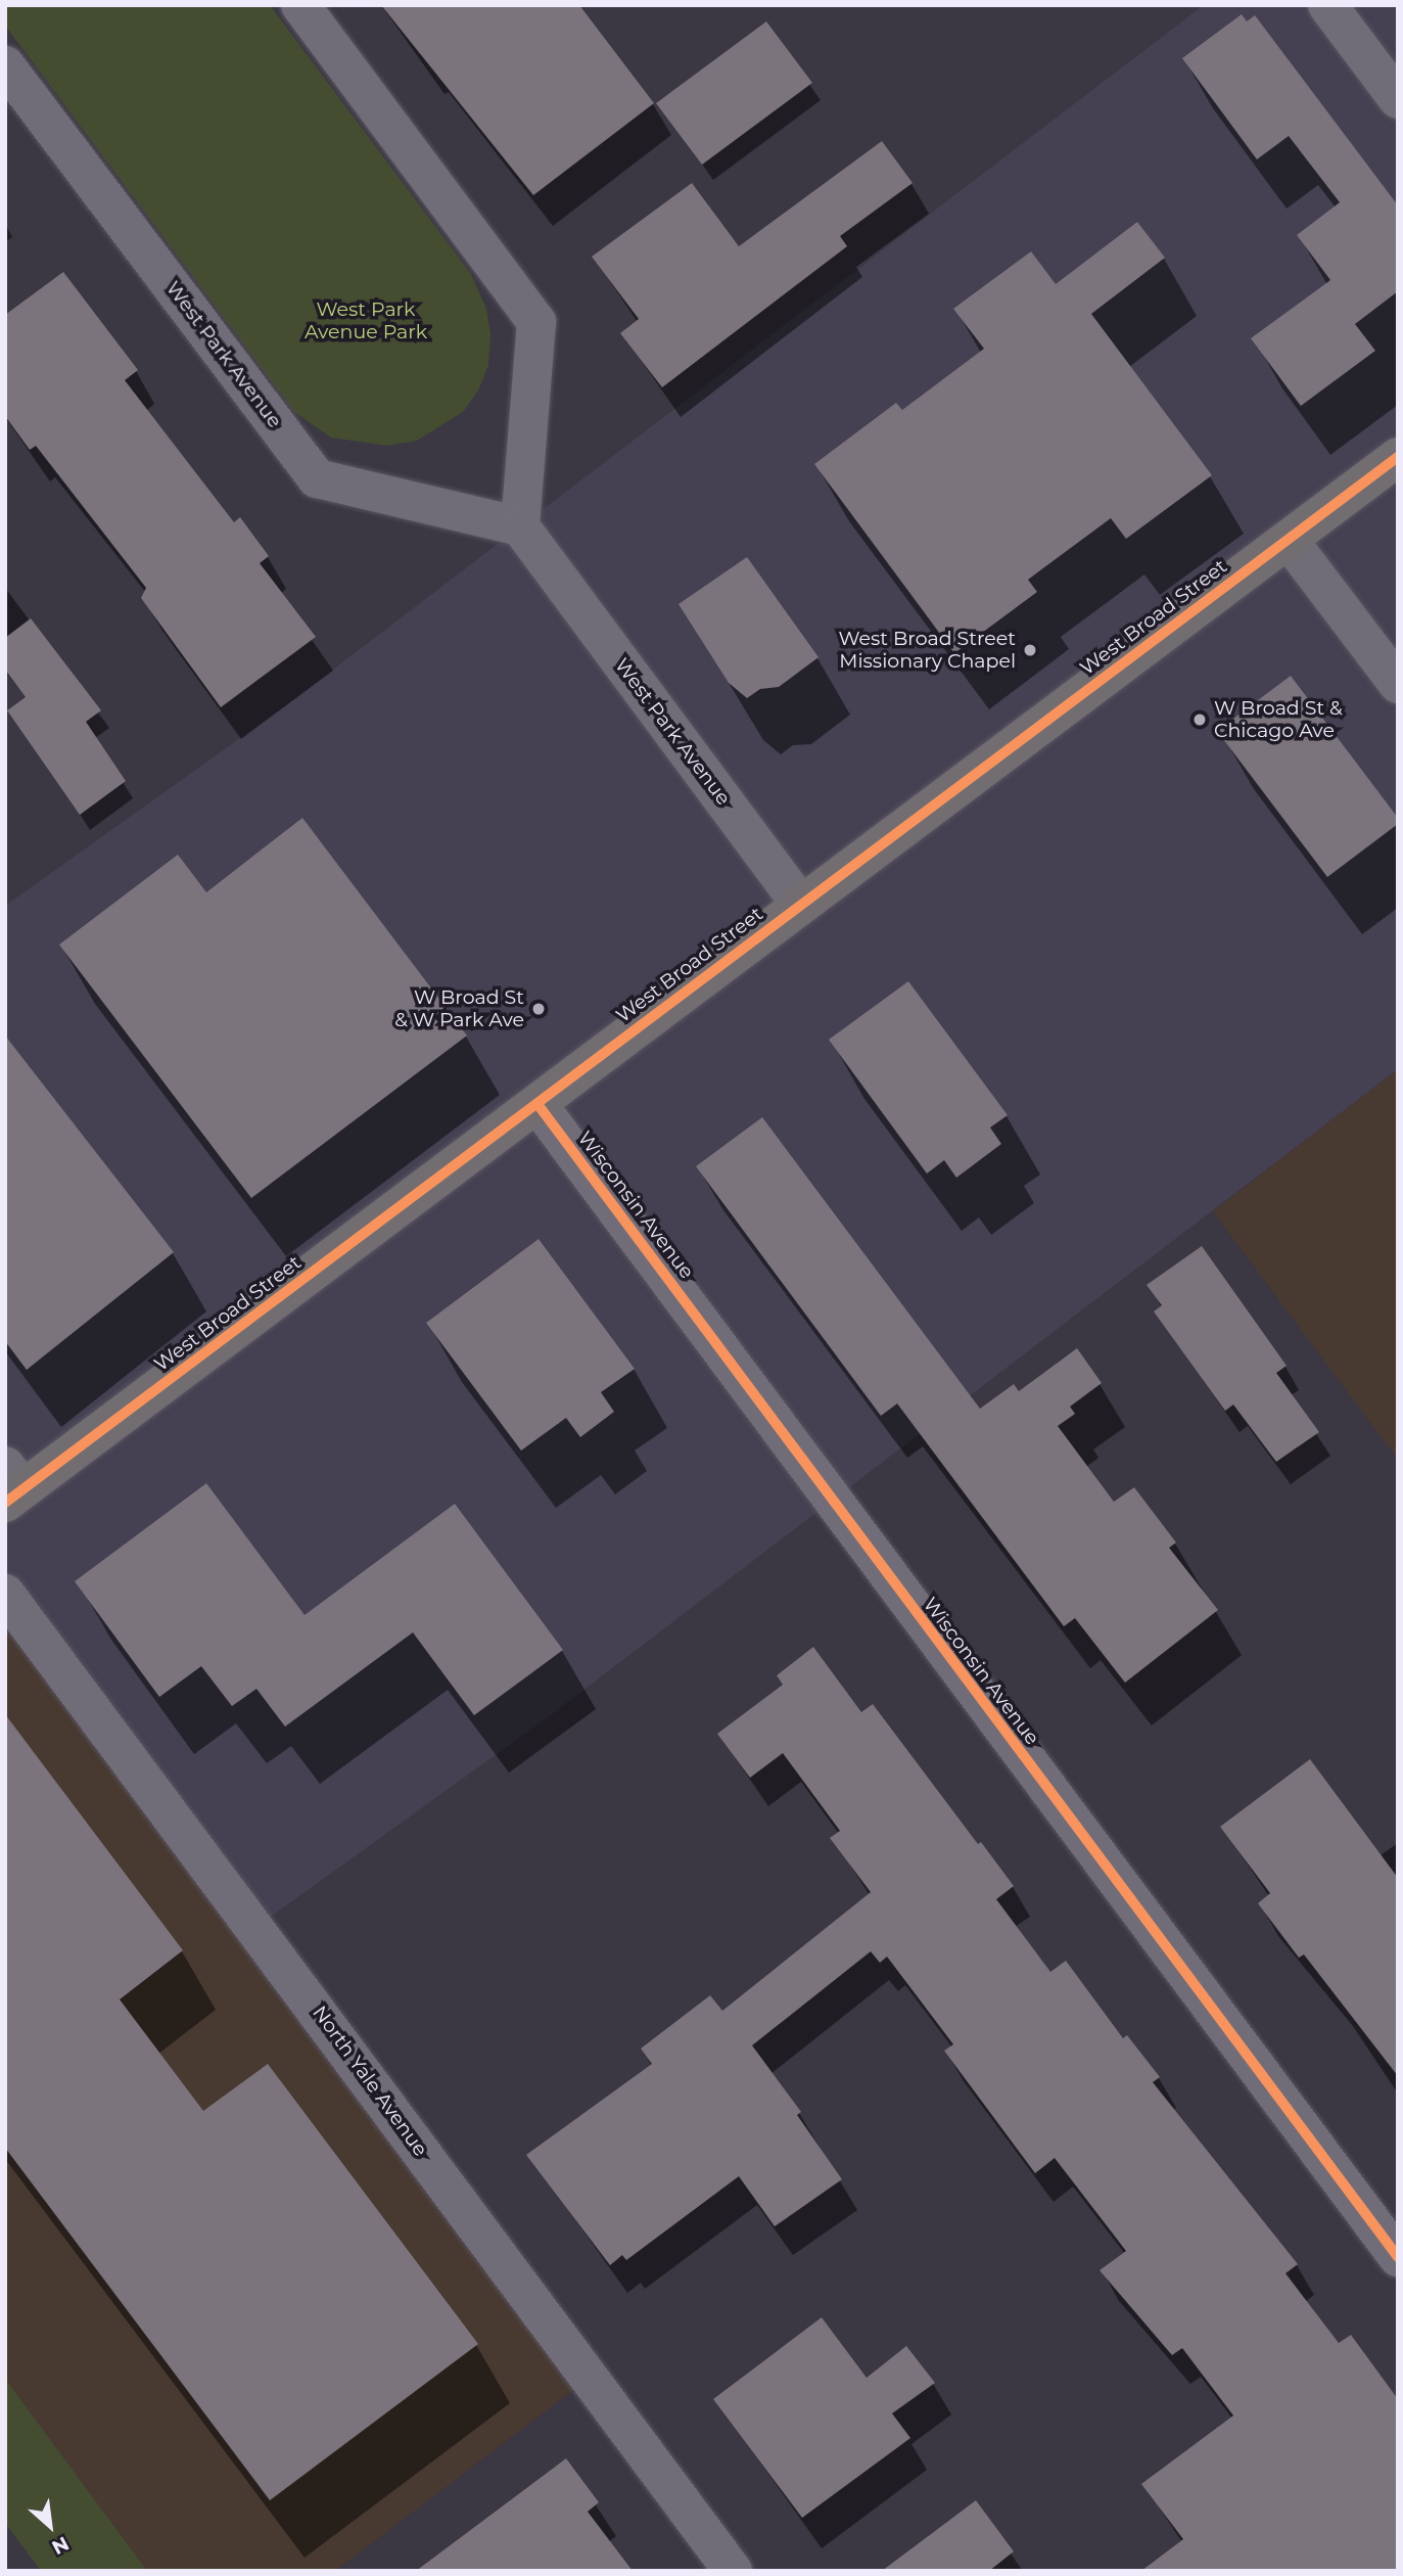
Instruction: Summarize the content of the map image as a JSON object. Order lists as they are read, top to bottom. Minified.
{"streets":{"main road":["West Broad Street"],"street":["West Park Avenue","Wisconsin Avenue","North Yale Avenue"]},"crossings":[["West Park Avenue","West Broad Street"],["West Broad Street","Wisconsin Avenue"]],"parks":["West Park Avenue Park"],"places":["West Broad Street Missionary Chapel","W Broad St & Chicago Ave","W Broad St & W Park Ave"],"north":"bottom right"}
